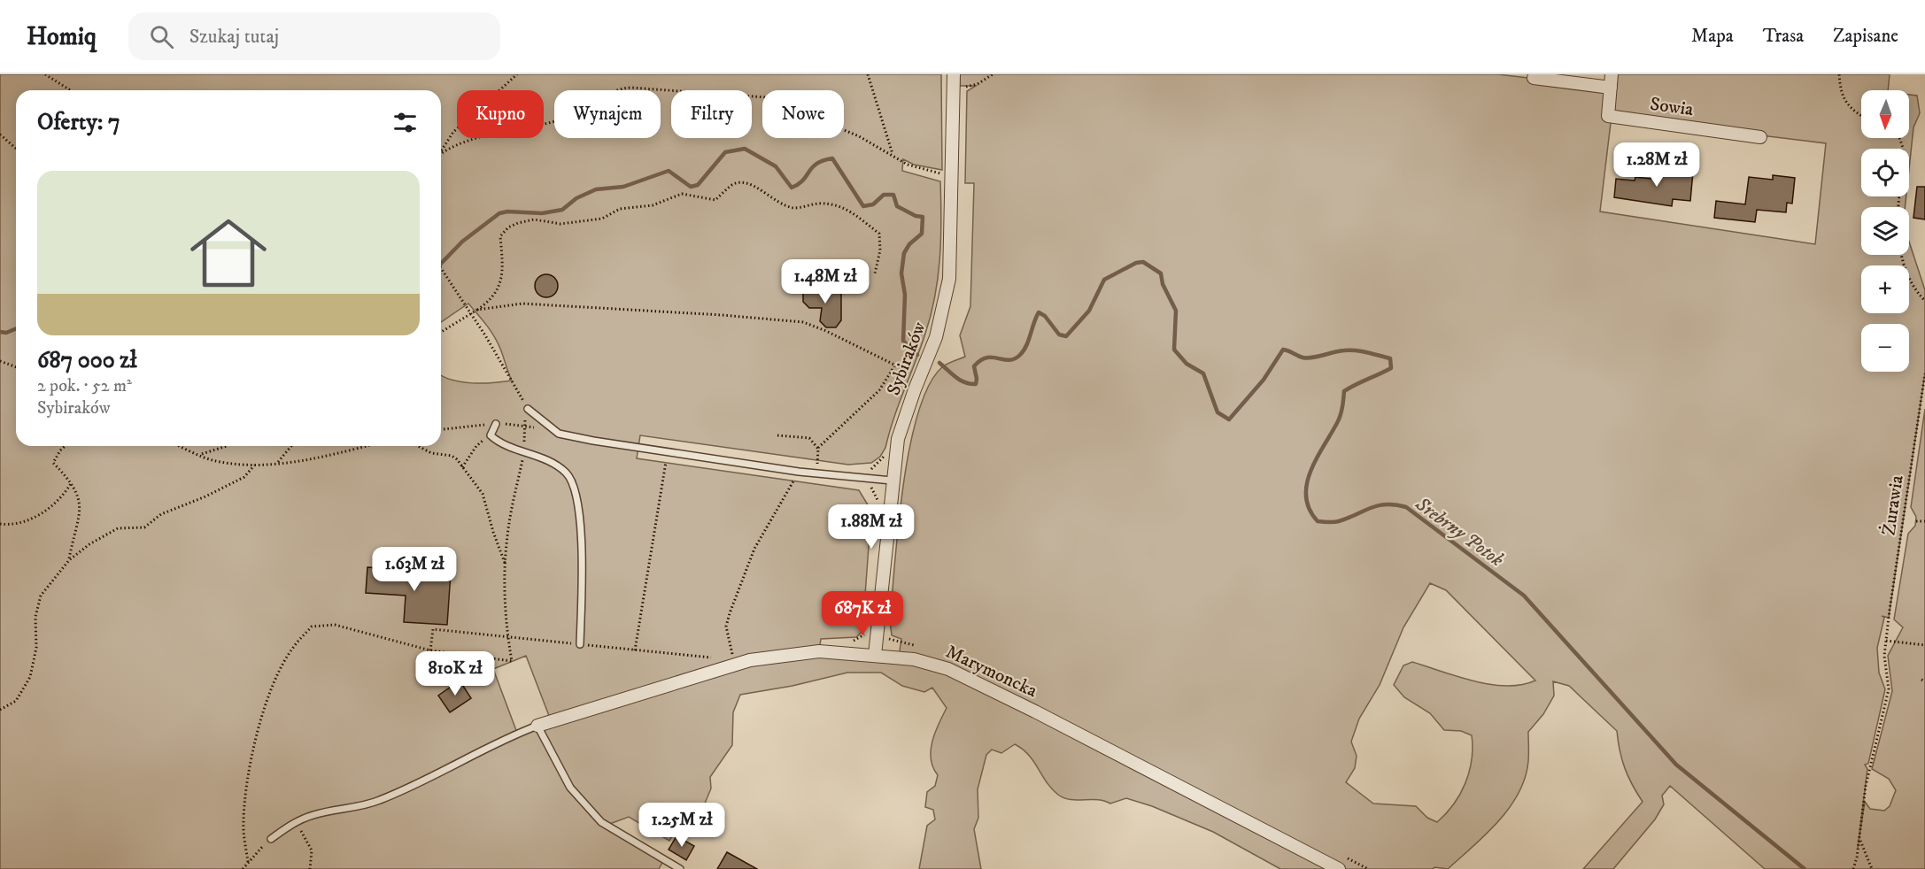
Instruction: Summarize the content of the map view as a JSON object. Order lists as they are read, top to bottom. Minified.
{"streets":{"street":["Sowia","Sybiraków","Marymoncka"],"path":["Żurawia"]},"crossings":[["Sybiraków","Marymoncka"]],"water":["Srebrny Potok"],"north":"bottom","page":{"header":"Homiq","search":"Szukaj tutaj","nav":["Mapa","Trasa","Zapisane"],"map_buttons":["+","−"],"chip":["Kupno","Wynajem","Filtry","Nowe"],"heading":"Oferty: 7","price":["1.28M zł","1.48M zł","1.88M zł","1.63M zł","687K zł","810K zł","1.25M zł"],"list":[{"name":"687 000 zł","note":"2 pok. · 52 m² · Sybiraków"}]}}
